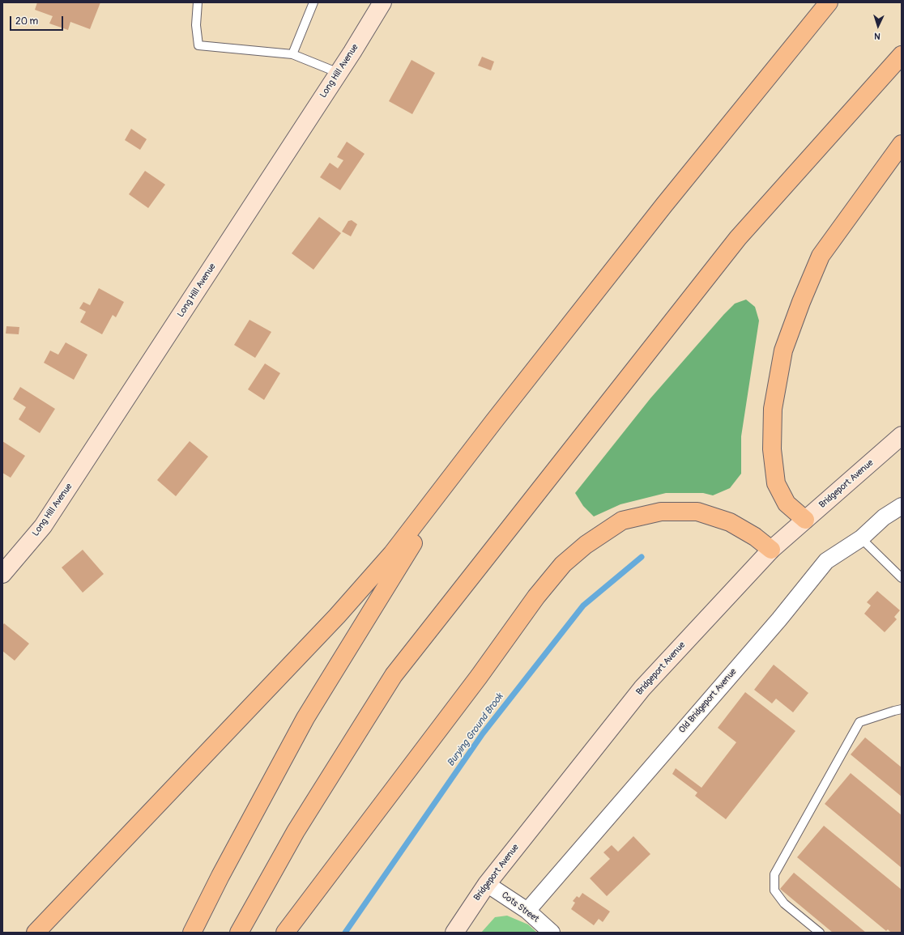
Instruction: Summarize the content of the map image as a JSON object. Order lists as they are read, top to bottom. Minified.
{"streets":{"street":["Long Hill Avenue","Bridgeport Avenue","Old Bridgeport Avenue","Cots Street"]},"crossings":[["Bridgeport Avenue","Cots Street"],["Old Bridgeport Avenue","Cots Street"]],"water":["Burying Ground Brook"],"scale_bar":"20 m","north":"bottom"}
